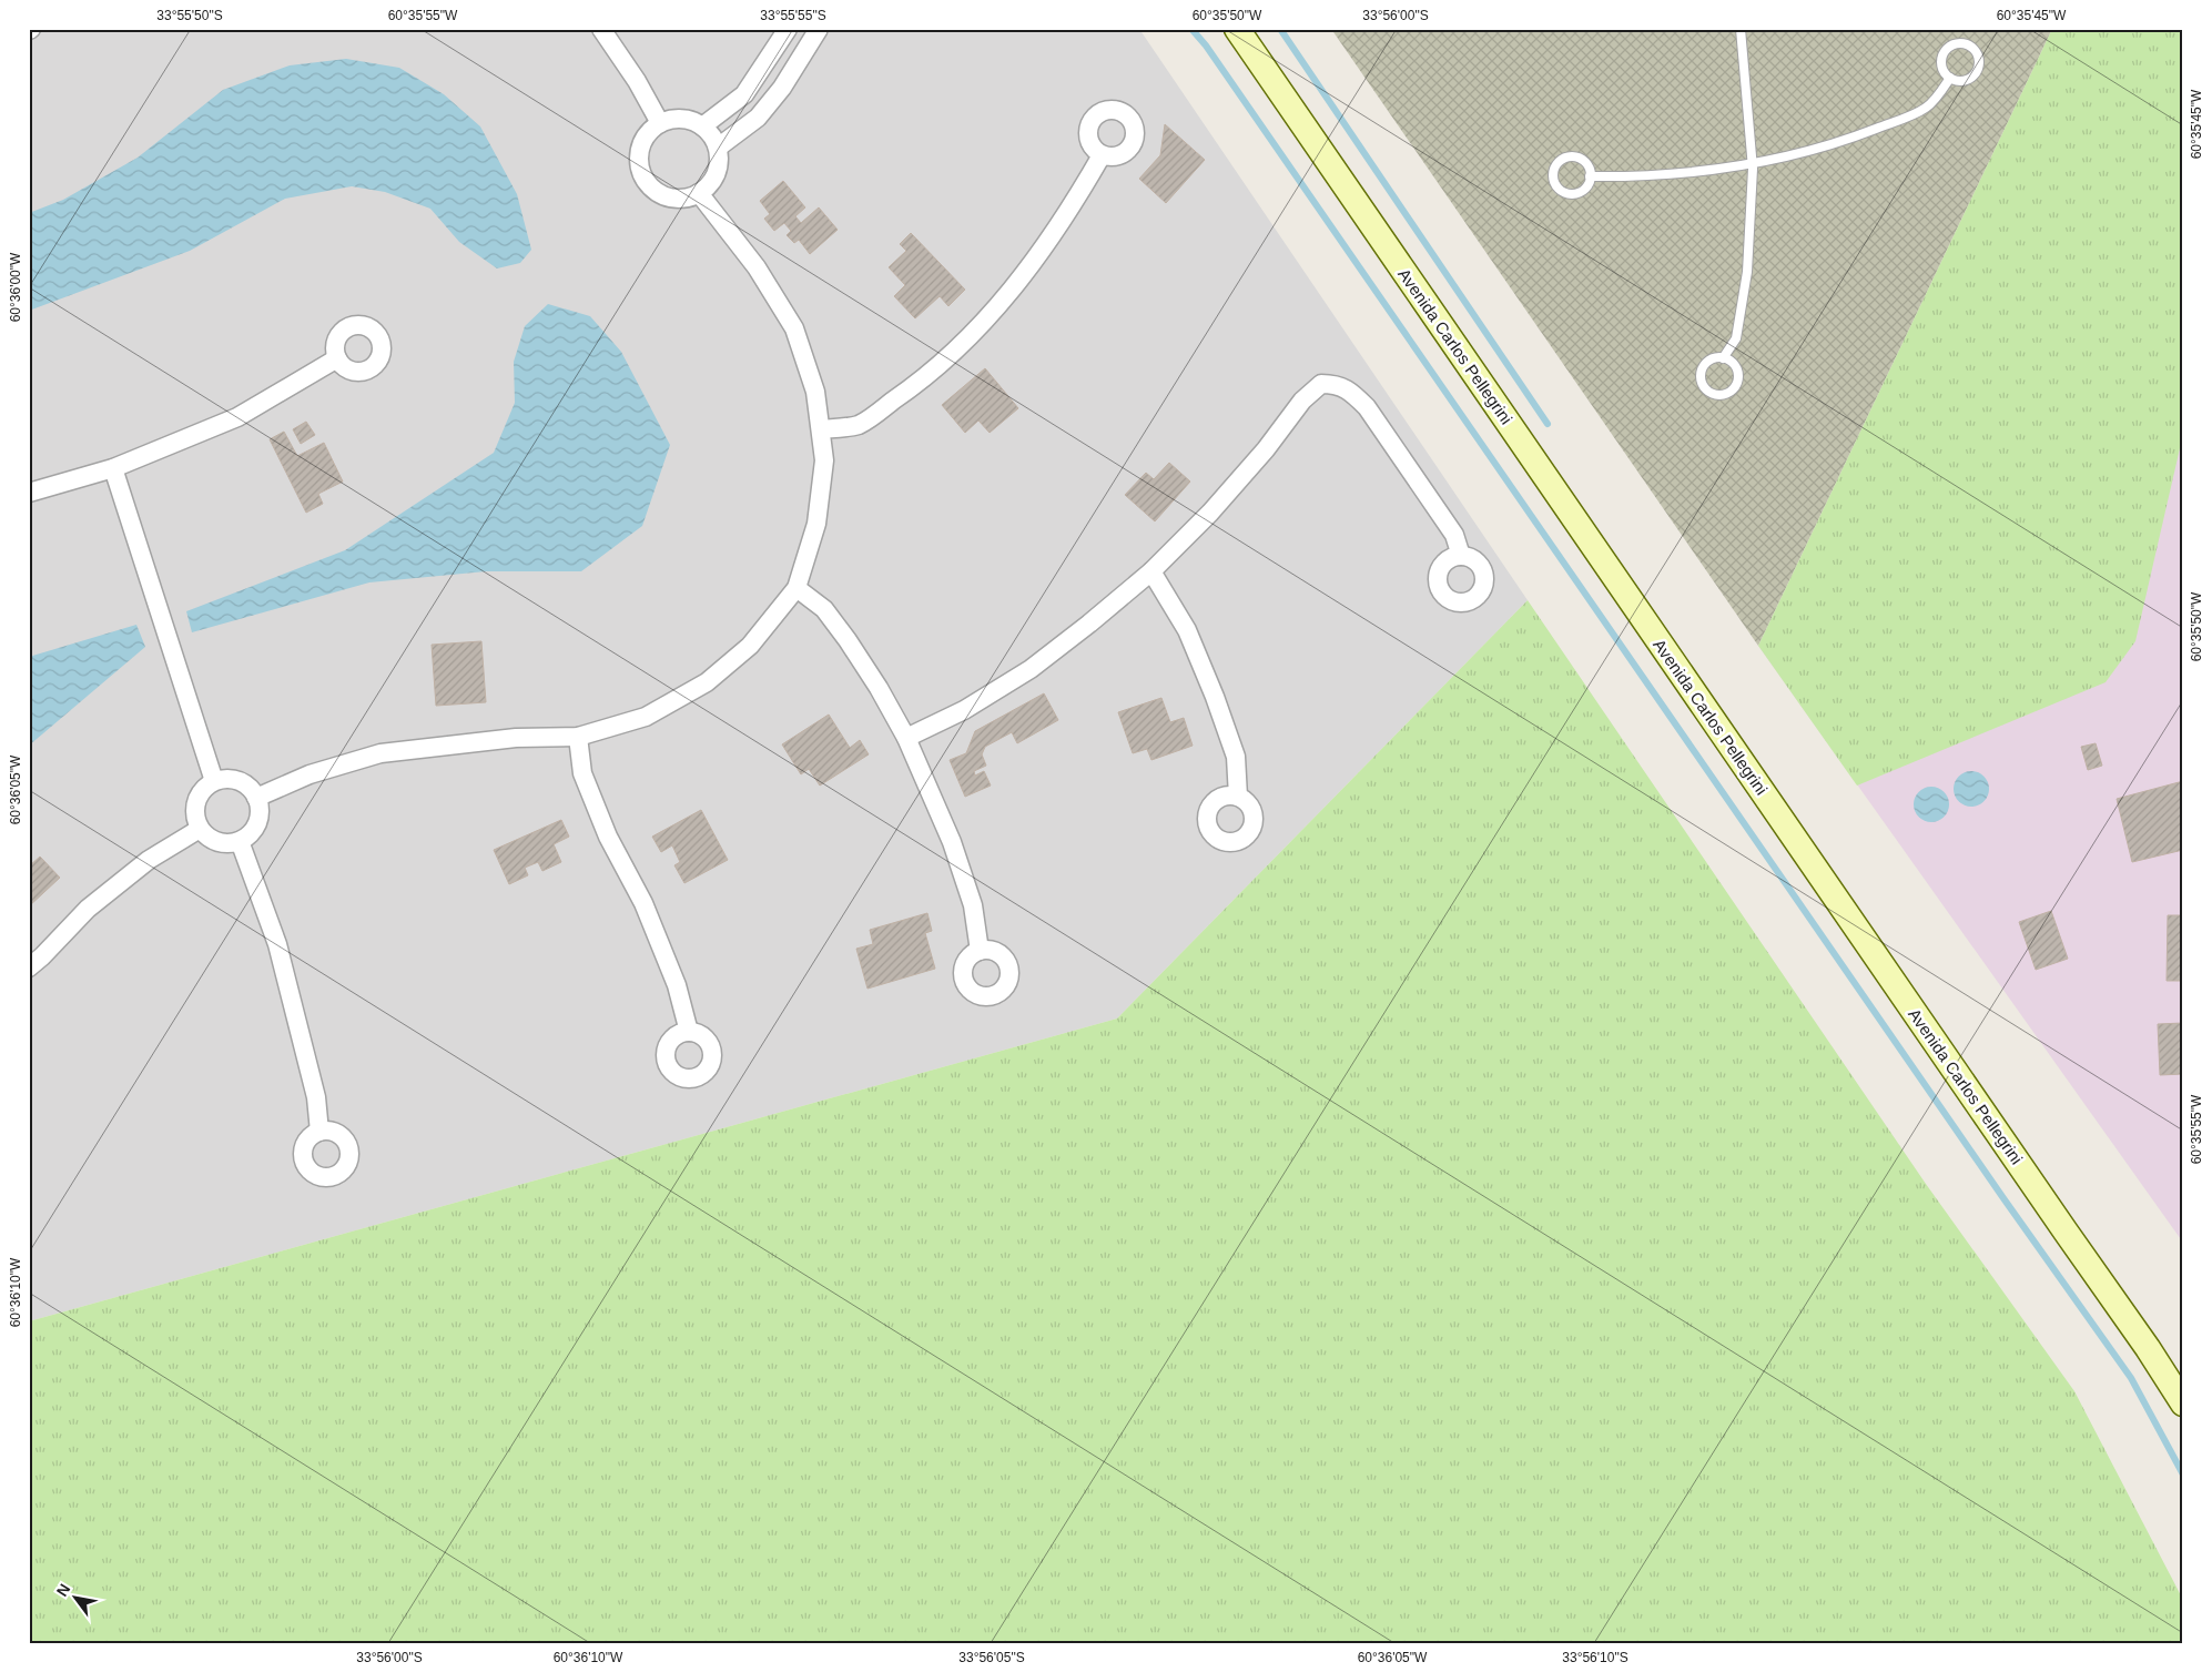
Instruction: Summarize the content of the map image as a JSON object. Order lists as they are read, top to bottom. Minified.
{"streets":{"main road":["Avenida Carlos Pellegrini"]},"north":"top left","coordinates":["33°55'50\"S","60°35'55\"W","33°55'55\"S","60°35'50\"W","33°56'00\"S","60°35'45\"W","60°36'00\"W","60°36'05\"W","60°36'10\"W","33°56'05\"S","33°56'10\"S"]}
